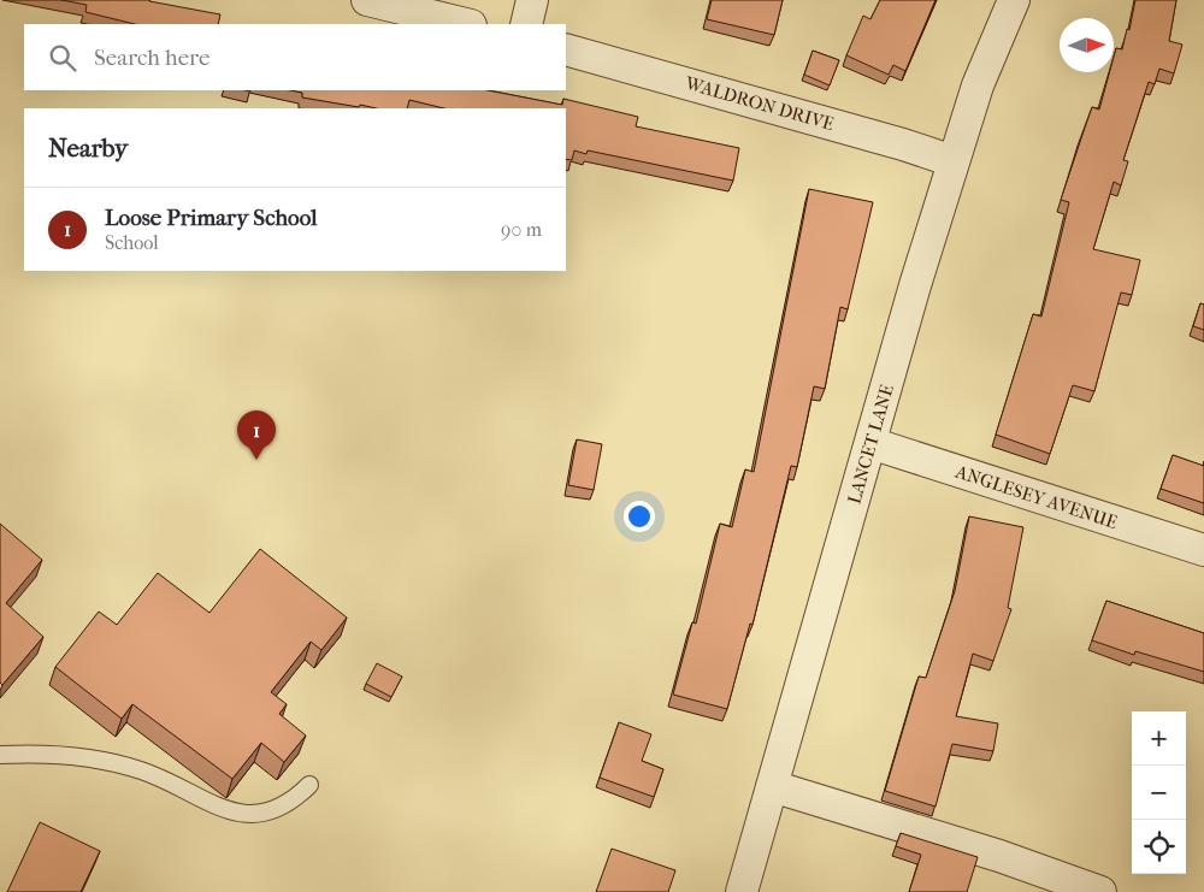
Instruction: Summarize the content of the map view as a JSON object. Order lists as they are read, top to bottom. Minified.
{"streets":{"street":["WALDRON DRIVE","LANCET LANE","ANGLESEY AVENUE"]},"crossings":[["WALDRON DRIVE","LANCET LANE"],["LANCET LANE","ANGLESEY AVENUE"]],"north":"right","page":{"search":"Search here","heading":"Nearby","list":[{"mark":"1","name":"Loose Primary School","note":"School","value":"90 m"}],"pins":"1","map_buttons":["+","−"]}}
